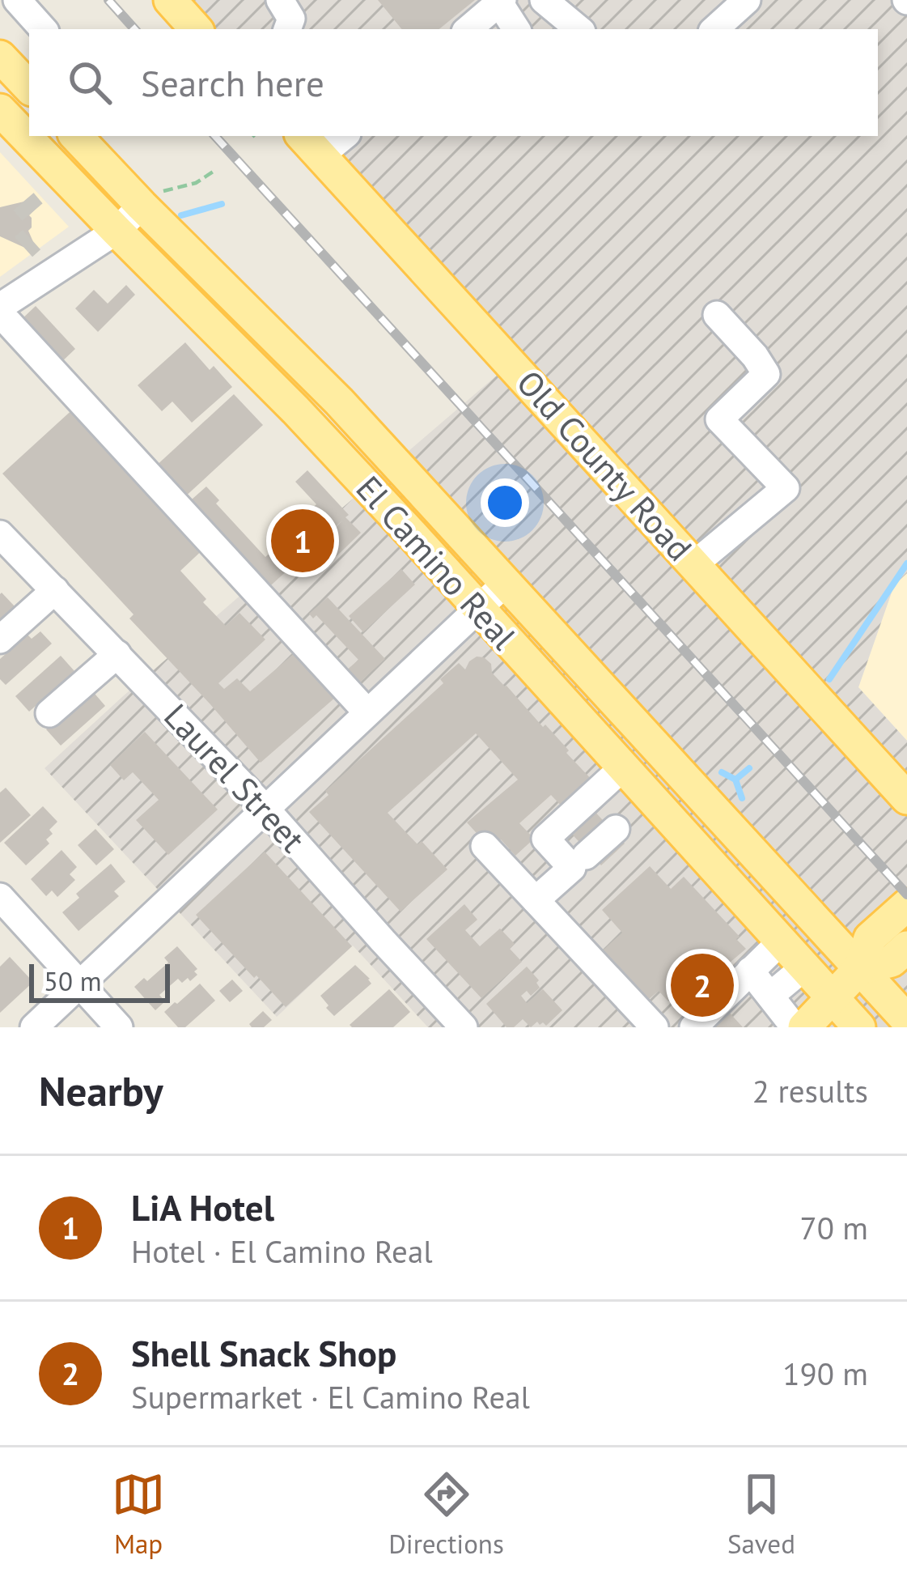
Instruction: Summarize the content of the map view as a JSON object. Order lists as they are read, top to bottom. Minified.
{"streets":{"main road":["Old County Road","El Camino Real"],"street":["Laurel Street"]},"scale_bar":"50 m","page":{"search":"Search here","pins":["1","2"],"scale":"50 m","heading":["Nearby","2 results"],"list":[{"mark":"1","name":"LiA Hotel","note":"Hotel · El Camino Real","value":"70 m"},{"mark":"2","name":"Shell Snack Shop","note":"Supermarket · El Camino Real","value":"190 m"}],"nav":["Map","Directions","Saved"]}}
